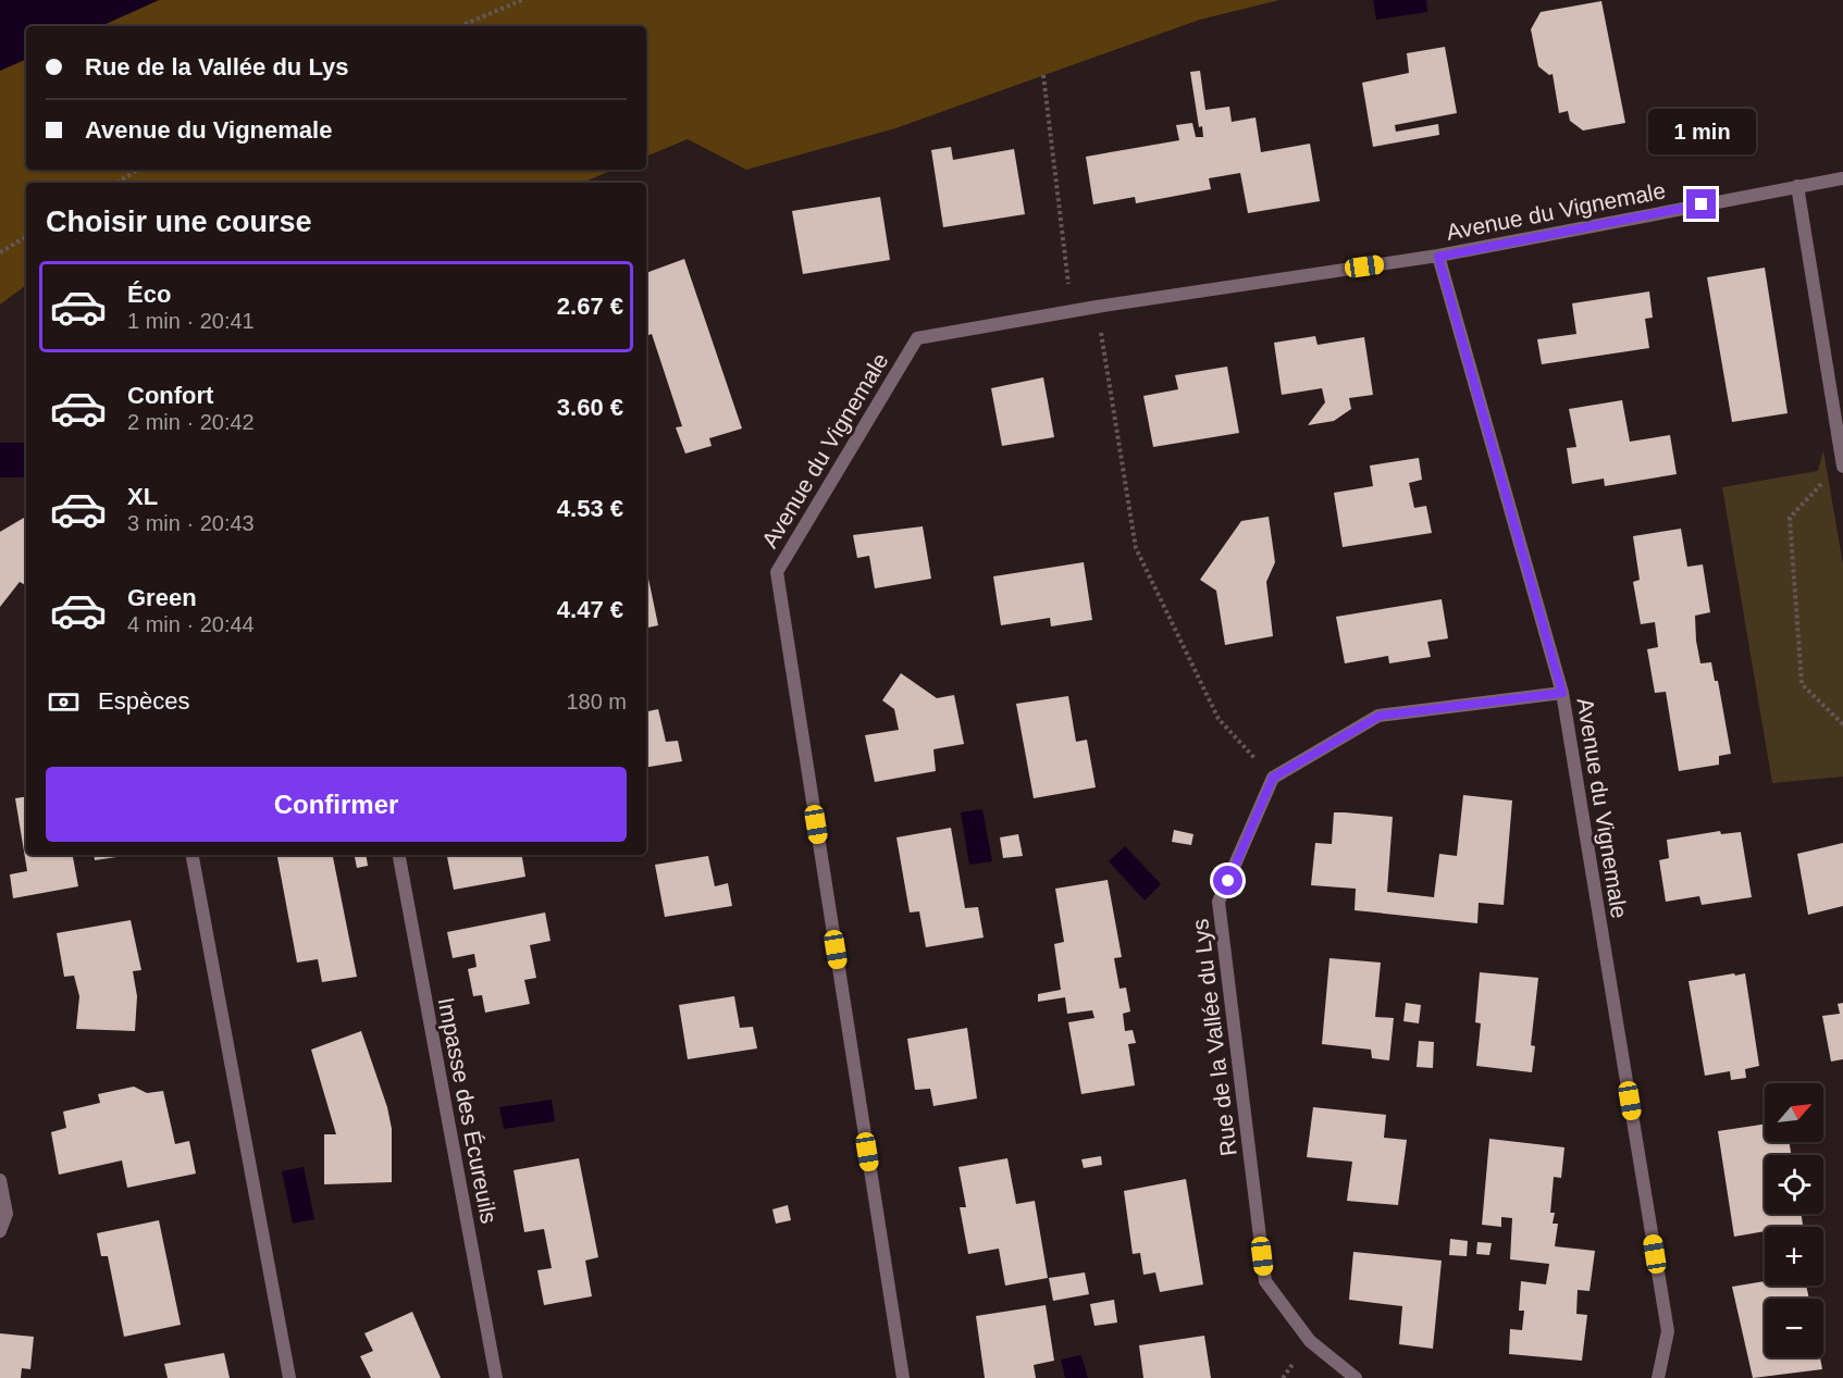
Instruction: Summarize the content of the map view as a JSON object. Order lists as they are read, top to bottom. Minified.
{"streets":{"street":["Avenue du Vignemale","Rue de la Vallée du Lys","Impasse des Écureuils"]},"north":"top right","page":{"banner":["Rue de la Vallée du Lys","Avenue du Vignemale"],"bubble":"1 min","heading":"Choisir une course","list":[{"name":"Éco","note":"1 min · 20:41","value":"2.67 €"},{"name":"Confort","note":"2 min · 20:42","value":"3.60 €"},{"name":"XL","note":"3 min · 20:43","value":"4.53 €"},{"name":"Green","note":"4 min · 20:44","value":"4.47 €"}],"pay":["Espèces","180 m"],"buttons":"Confirmer","map_buttons":["+","−"]}}
